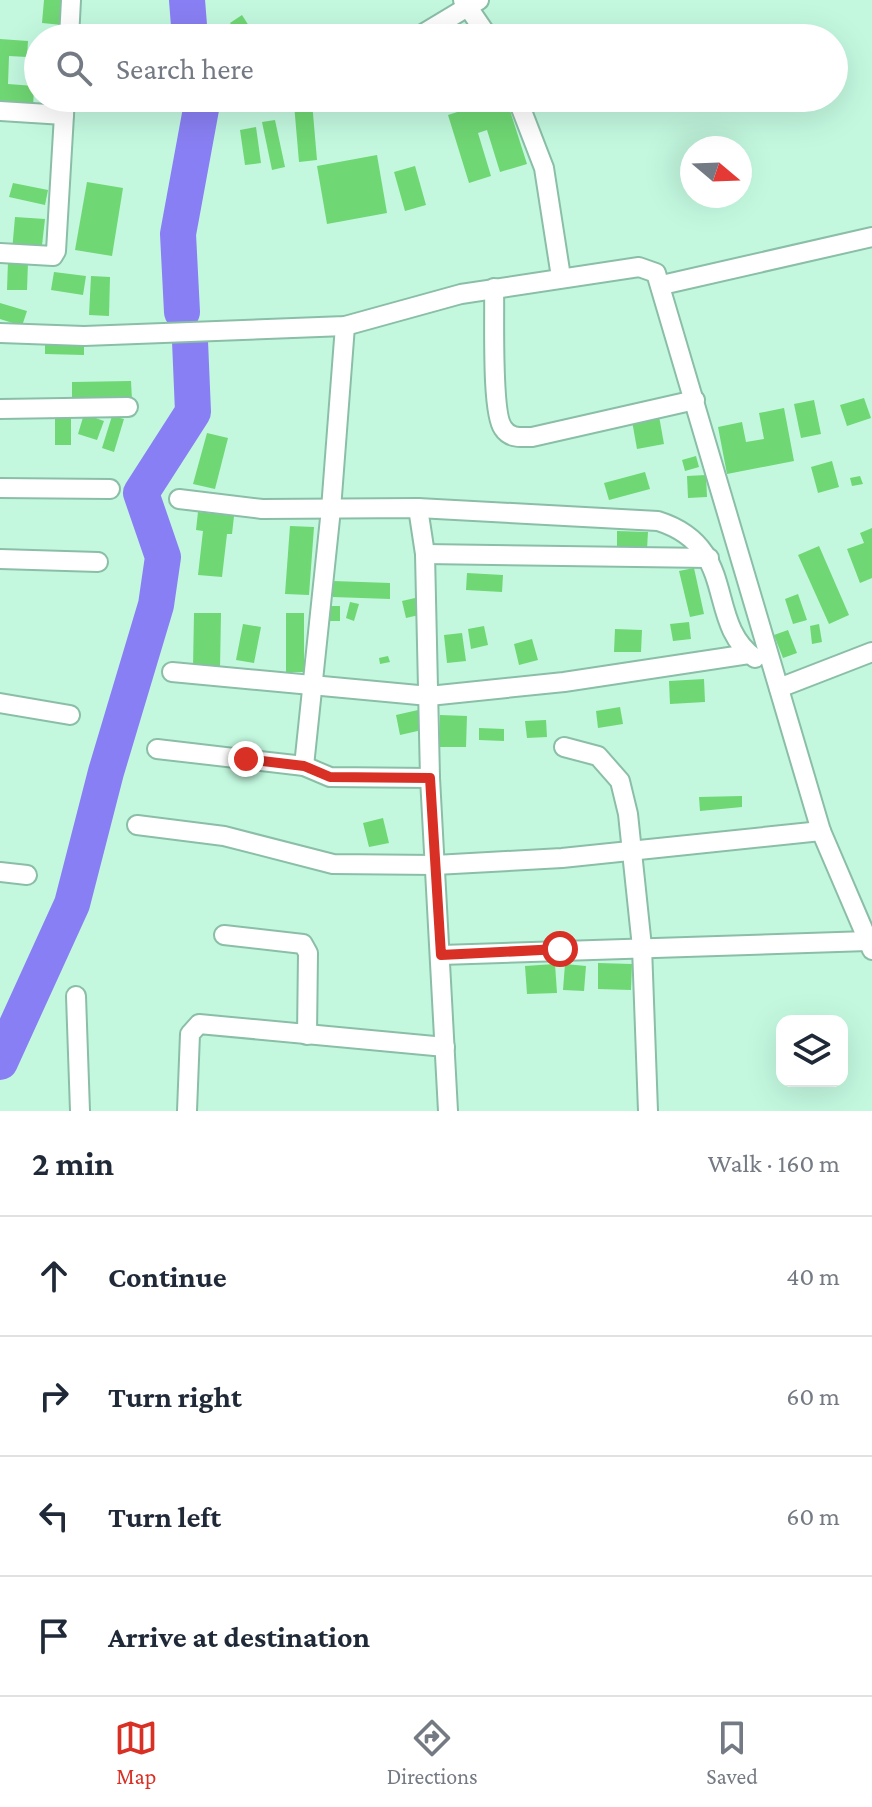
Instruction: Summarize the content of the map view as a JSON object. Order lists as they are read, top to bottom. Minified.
{"north":"right","page":{"search":"Search here","heading":["2 min","Walk · 160 m"],"list":[["Continue","40 m"],["Turn right","60 m"],["Turn left","60 m"],"Arrive at destination"],"nav":["Map","Directions","Saved"]}}
